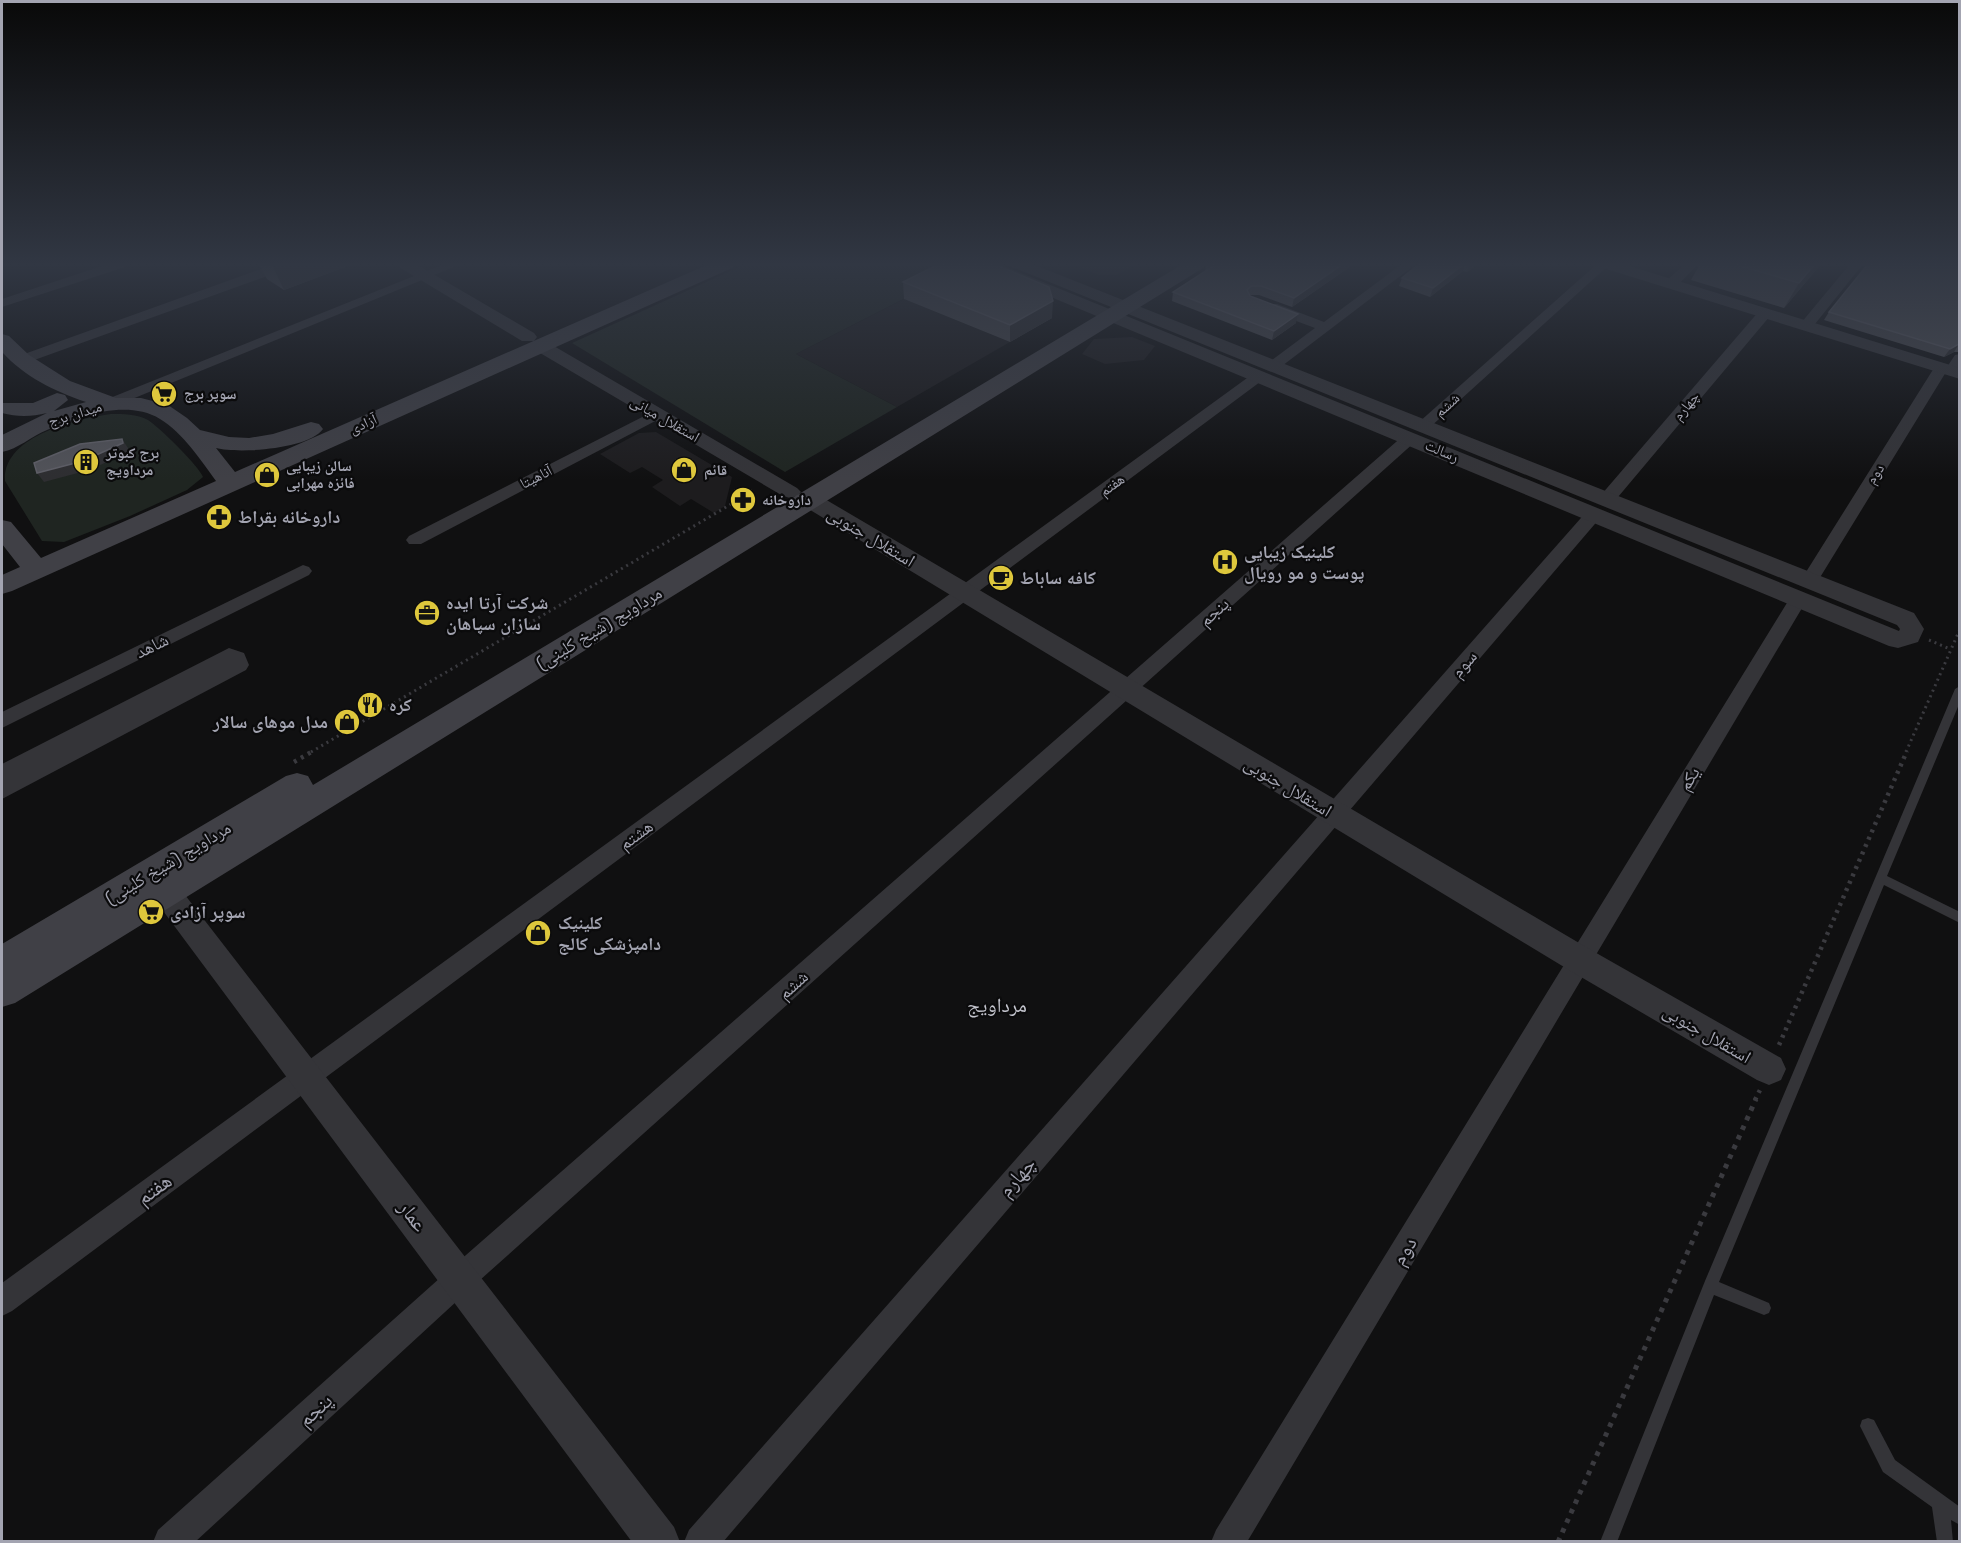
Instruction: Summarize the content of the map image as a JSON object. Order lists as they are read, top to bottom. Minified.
{"streets":{"main road":["میدان برج","آزادی","مرداویج (شیخ کلینی)"],"street":["ششم","چهارم","استقلال میانی","رسالت","دوم","آناهیتا","هفتم","استقلال جنوبی","پنجم","شاهد","سوم","یکم","هشتم","عمار"]},"crossings":[["ششم","رسالت"],["ششم","استقلال جنوبی"],["ششم","پنجم"],["ششم","عمار"],["چهارم","رسالت"],["چهارم","استقلال جنوبی"],["چهارم","سوم"],["میدان برج","آزادی"],["استقلال میانی","آزادی"],["استقلال میانی","آناهیتا"],["استقلال میانی","استقلال جنوبی"],["استقلال میانی","مرداویج (شیخ کلینی)"],["رسالت","دوم"],["رسالت","هفتم"],["رسالت","پنجم"],["رسالت","سوم"],["رسالت","یکم"],["دوم","استقلال جنوبی"],["دوم","یکم"],["هفتم","استقلال جنوبی"],["هفتم","هشتم"],["هفتم","عمار"],["استقلال جنوبی","پنجم"],["استقلال جنوبی","مرداویج (شیخ کلینی)"],["استقلال جنوبی","سوم"],["استقلال جنوبی","یکم"],["استقلال جنوبی","هشتم"],["پنجم","عمار"],["مرداویج (شیخ کلینی)","عمار"],["هشتم","عمار"]],"districts":["مرداویج"],"places":{"supermarket":["سوپر برج","سوپر آزادی"],"building":["برج کبوتر مرداویج"],"shop":["قائم","سالن زیبایی فائزه مهرابی","مدل موهای سالار","کلینیک دامپزشکی کالج"],"pharmacy":["داروخانه","داروخانه بقراط"],"hospital":["کلینیک زیبایی پوست و مو رویال"],"cafe":["کافه ساباط"],"office":["شرکت آرتا ایده سازان سپاهان"],"restaurant":["کره"]}}
